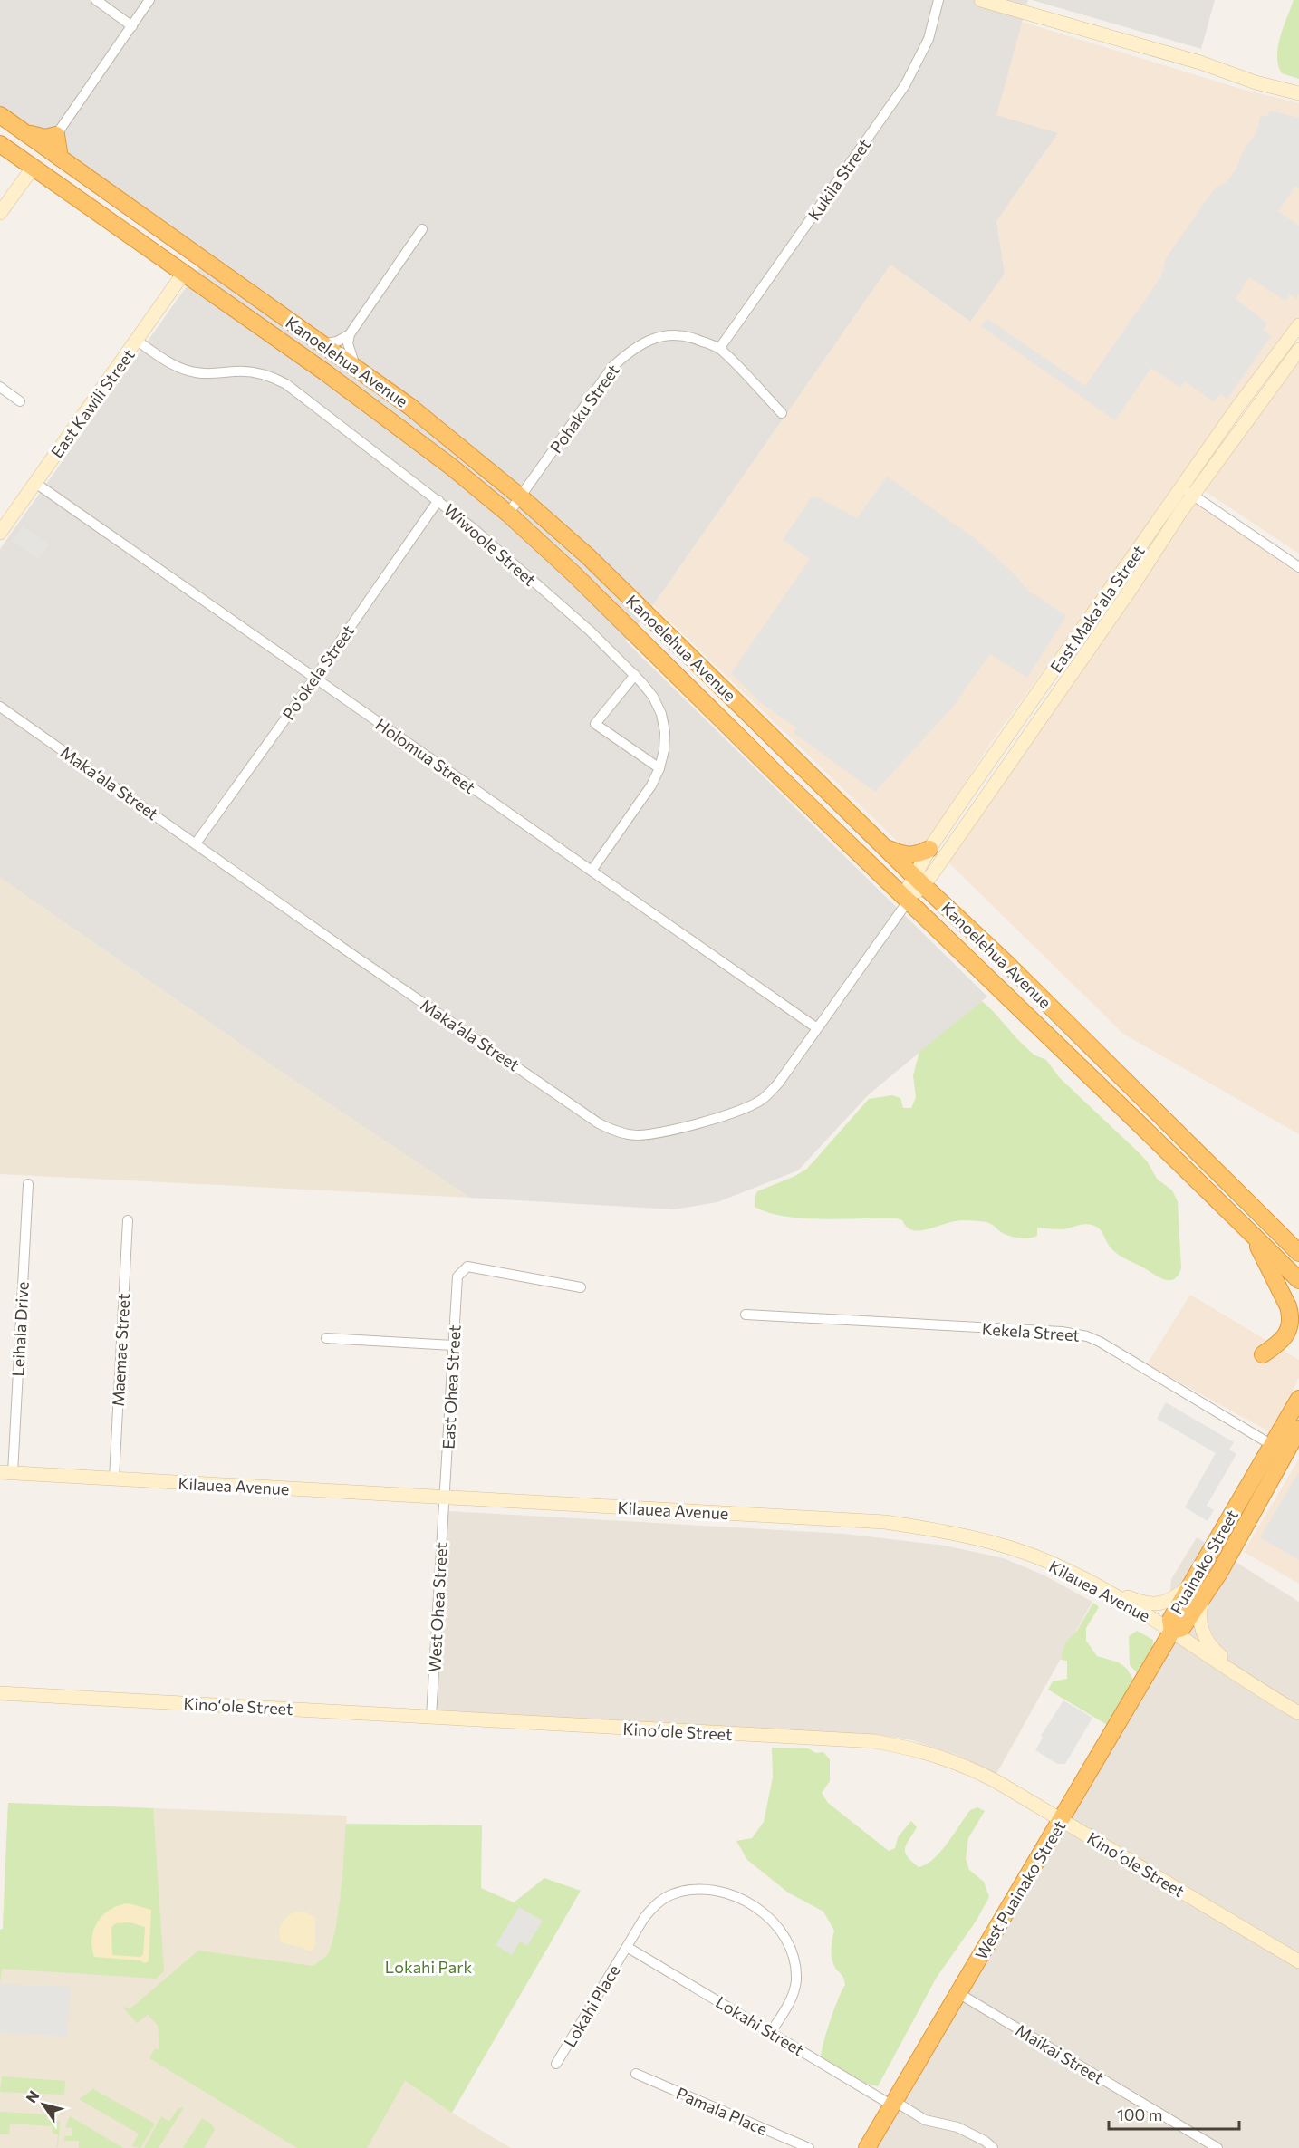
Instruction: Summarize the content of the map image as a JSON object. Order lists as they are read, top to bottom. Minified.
{"streets":{"highway":["Kanoelehua Avenue","Puainako Street","West Puainako Street"],"street":["Kukila Street","East Kawili Street","Pohaku Street","Wiwoole Street","East Makaʻala Street","Po‘okela Street","Holomua Street","Maka‘ala Street","Leihala Drive","Kekela Street","Maemae Street","East Ohea Street","Kilauea Avenue","West Ohea Street","Kinoʻole Street","Lokahi Place","Lokahi Street","Maikai Street","Pamala Place"]},"crossings":[["Kukila Street","Pohaku Street"],["Kanoelehua Avenue","East Kawili Street"],["Kanoelehua Avenue","Pohaku Street"],["Kanoelehua Avenue","East Makaʻala Street"],["Kanoelehua Avenue","Maka‘ala Street"],["East Kawili Street","Wiwoole Street"],["East Kawili Street","Holomua Street"],["Wiwoole Street","Po‘okela Street"],["Wiwoole Street","Holomua Street"],["East Makaʻala Street","Maka‘ala Street"],["Po‘okela Street","Holomua Street"],["Po‘okela Street","Maka‘ala Street"],["Holomua Street","Maka‘ala Street"],["Leihala Drive","Kilauea Avenue"],["Kekela Street","Puainako Street"],["Maemae Street","Kilauea Avenue"],["East Ohea Street","Kilauea Avenue"],["East Ohea Street","West Ohea Street"],["Kilauea Avenue","Puainako Street"],["Kilauea Avenue","West Ohea Street"],["Kilauea Avenue","West Puainako Street"],["Puainako Street","West Puainako Street"],["West Ohea Street","Kinoʻole Street"],["Kinoʻole Street","West Puainako Street"],["West Puainako Street","Lokahi Street"],["West Puainako Street","Maikai Street"],["Lokahi Place","Lokahi Street"]],"parks":["Lokahi Park"],"scale_bar":"100 m","north":"top left"}
